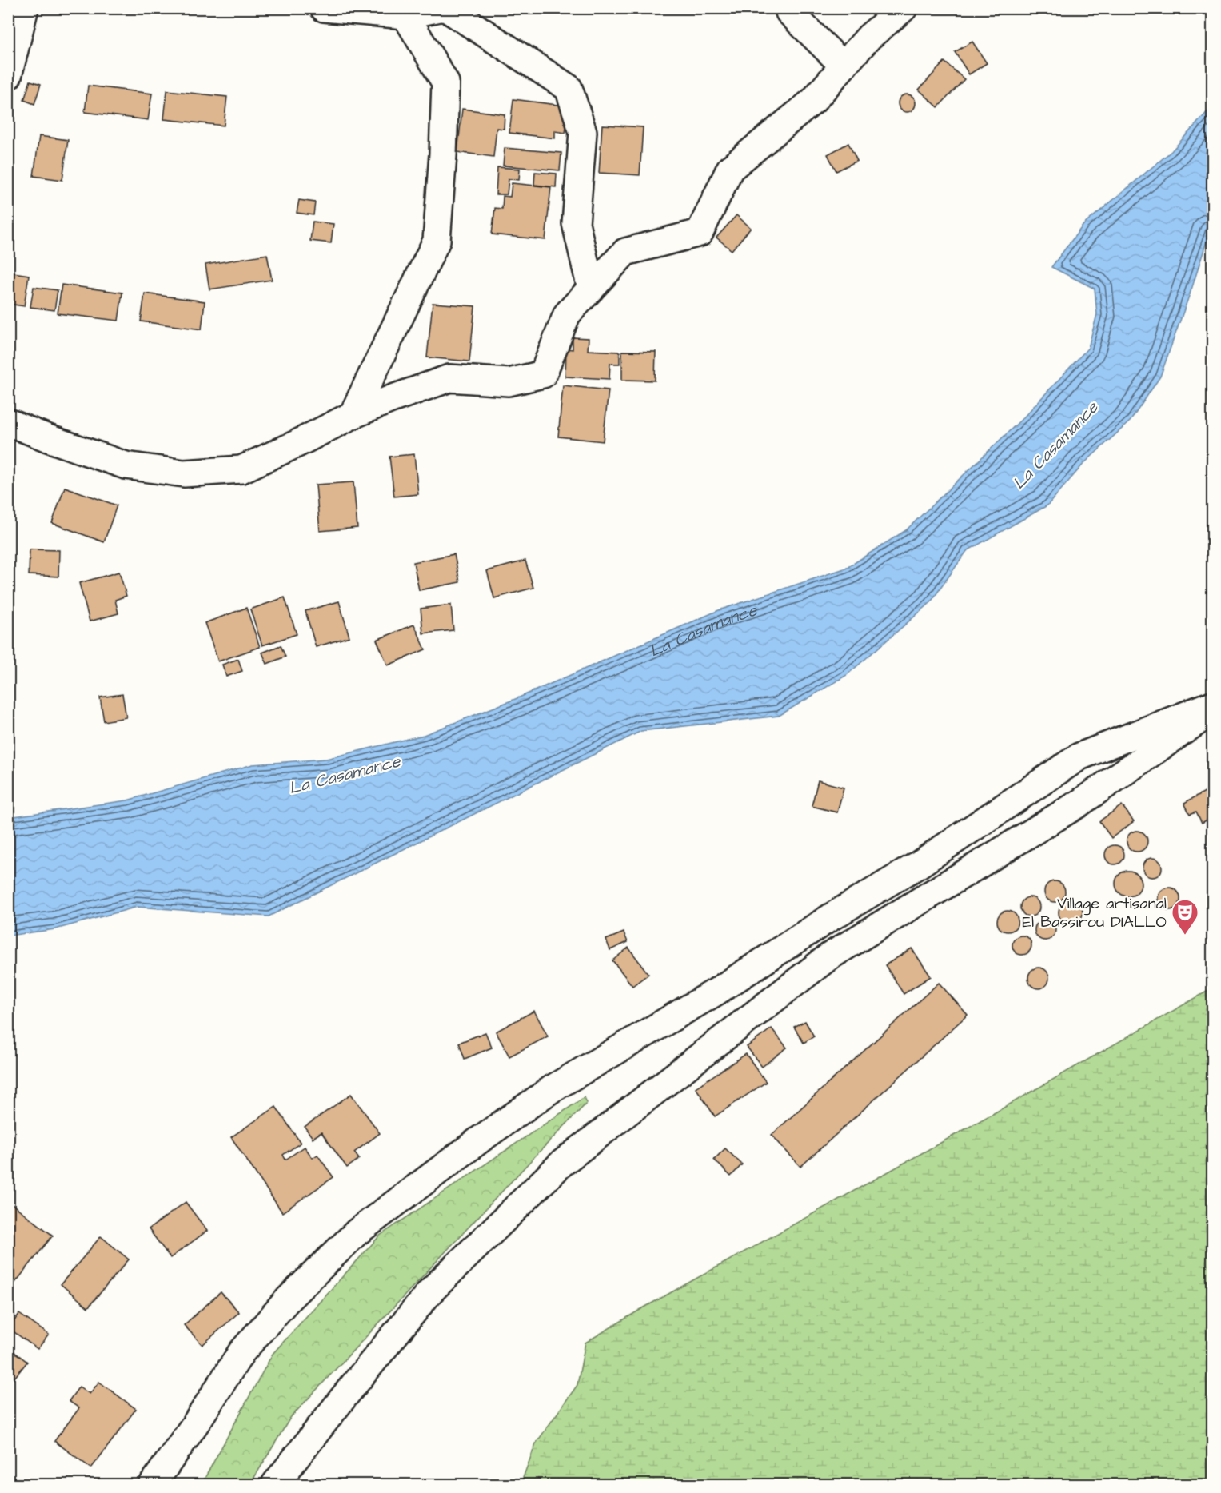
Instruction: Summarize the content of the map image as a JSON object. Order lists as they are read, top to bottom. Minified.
{"water":["La Casamance"],"places":{"theatre":["Village artisanal El Bassirou DIALLO"]}}
